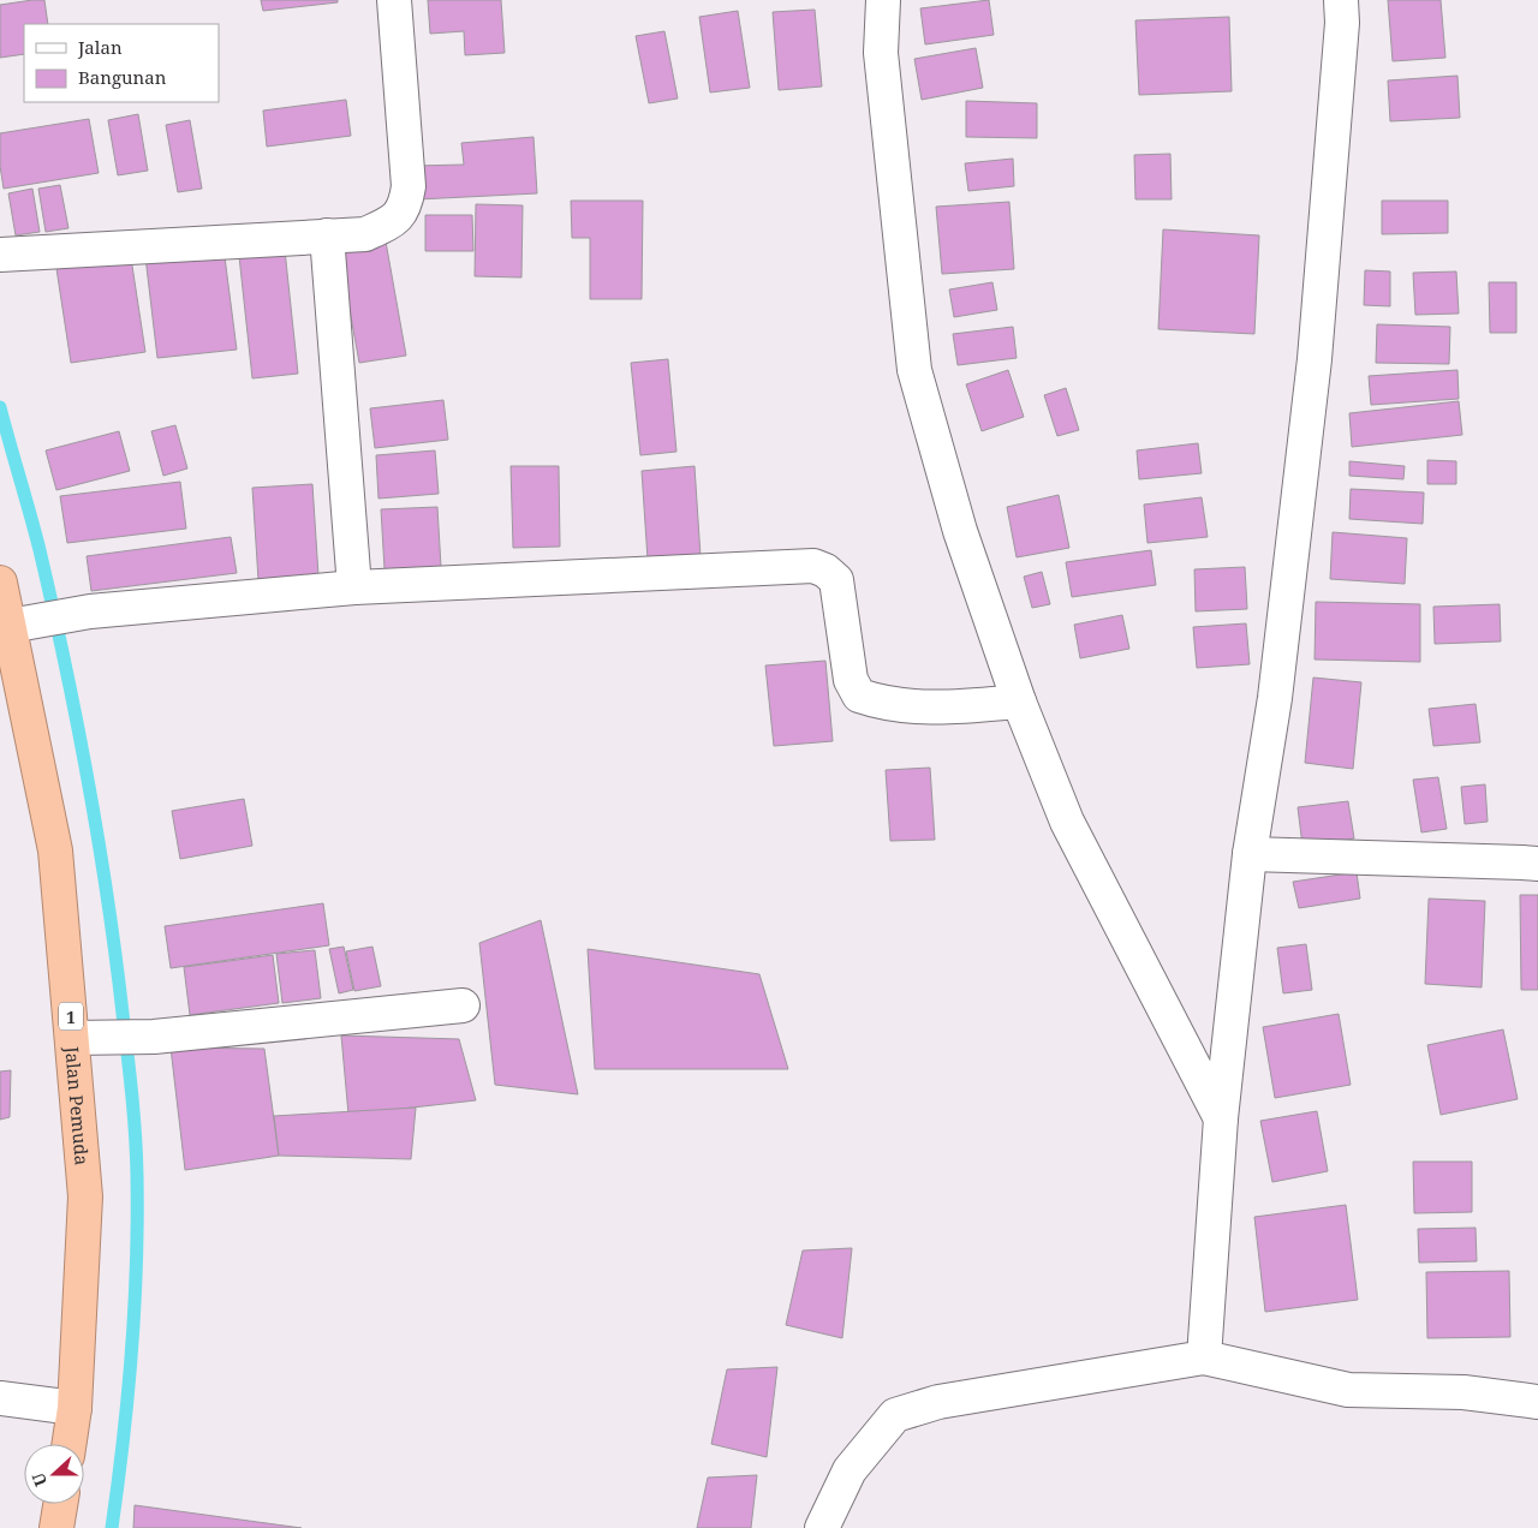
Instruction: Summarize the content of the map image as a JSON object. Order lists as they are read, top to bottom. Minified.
{"streets":{"highway":["1","Jalan Pemuda"]},"legend":["Jalan","Bangunan"],"north":"left"}
